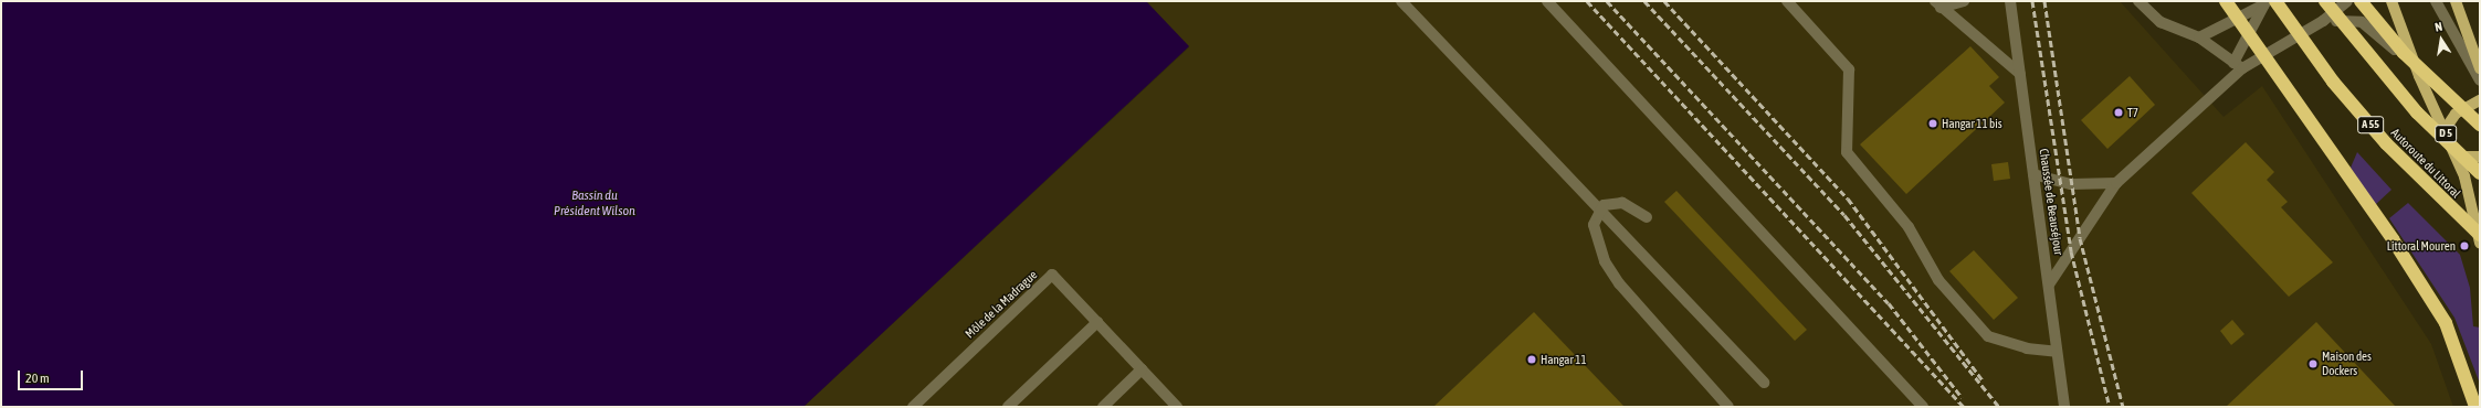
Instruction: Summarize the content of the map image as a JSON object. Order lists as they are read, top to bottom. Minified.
{"streets":{"highway":["A 55","Autoroute du Littoral"],"main road":["D 5"],"street":["Chaussée de Beauséjour","Môle de la Madrague"]},"water":["Bassin du Président Wilson"],"places":["T7","Hangar 11 bis","Littoral Mouren","Hangar 11","Maison des Dockers"],"scale_bar":"20 m","north":"top"}
